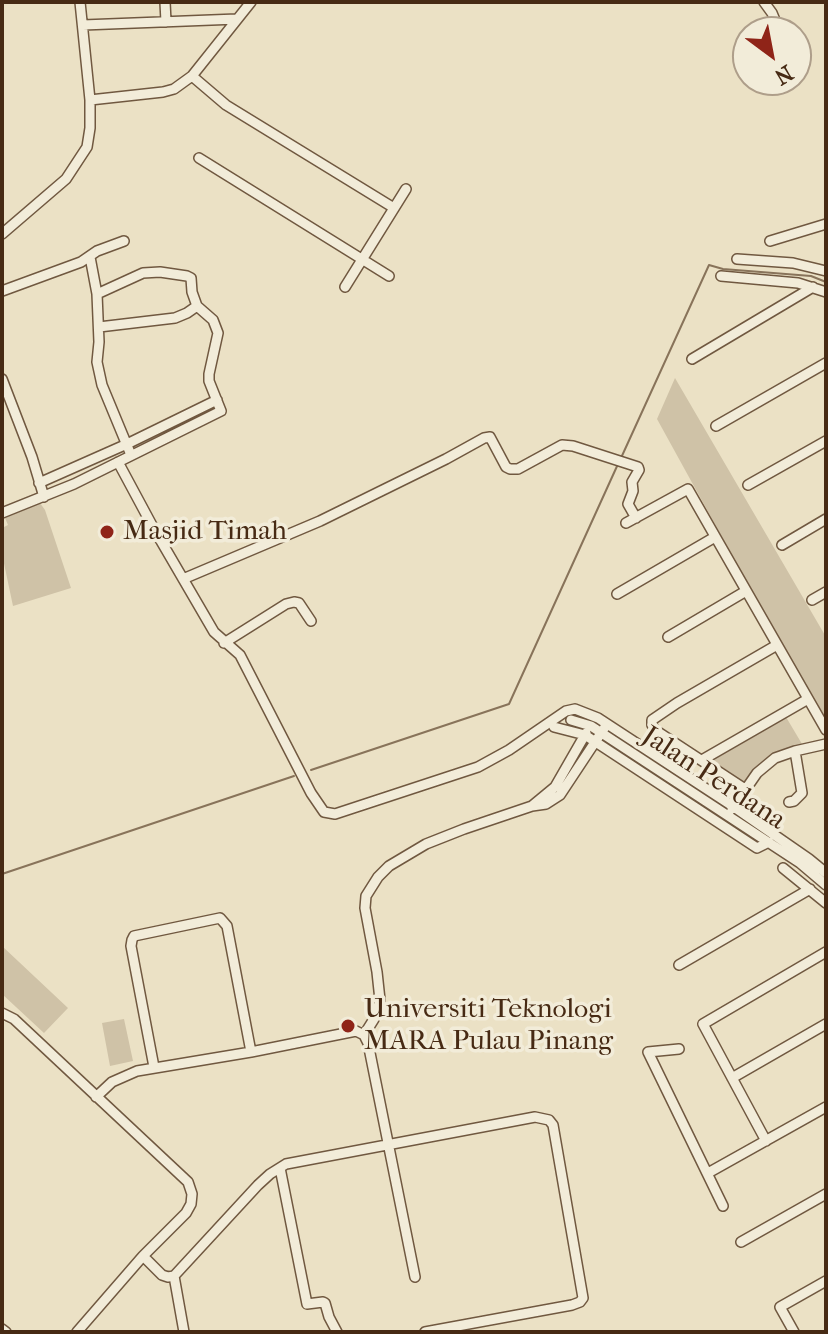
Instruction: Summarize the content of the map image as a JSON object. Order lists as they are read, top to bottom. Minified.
{"streets":{"street":["Jalan Perdana"]},"places":["Masjid Timah","Universiti Teknologi MARA Pulau Pinang"],"north":"bottom right"}
